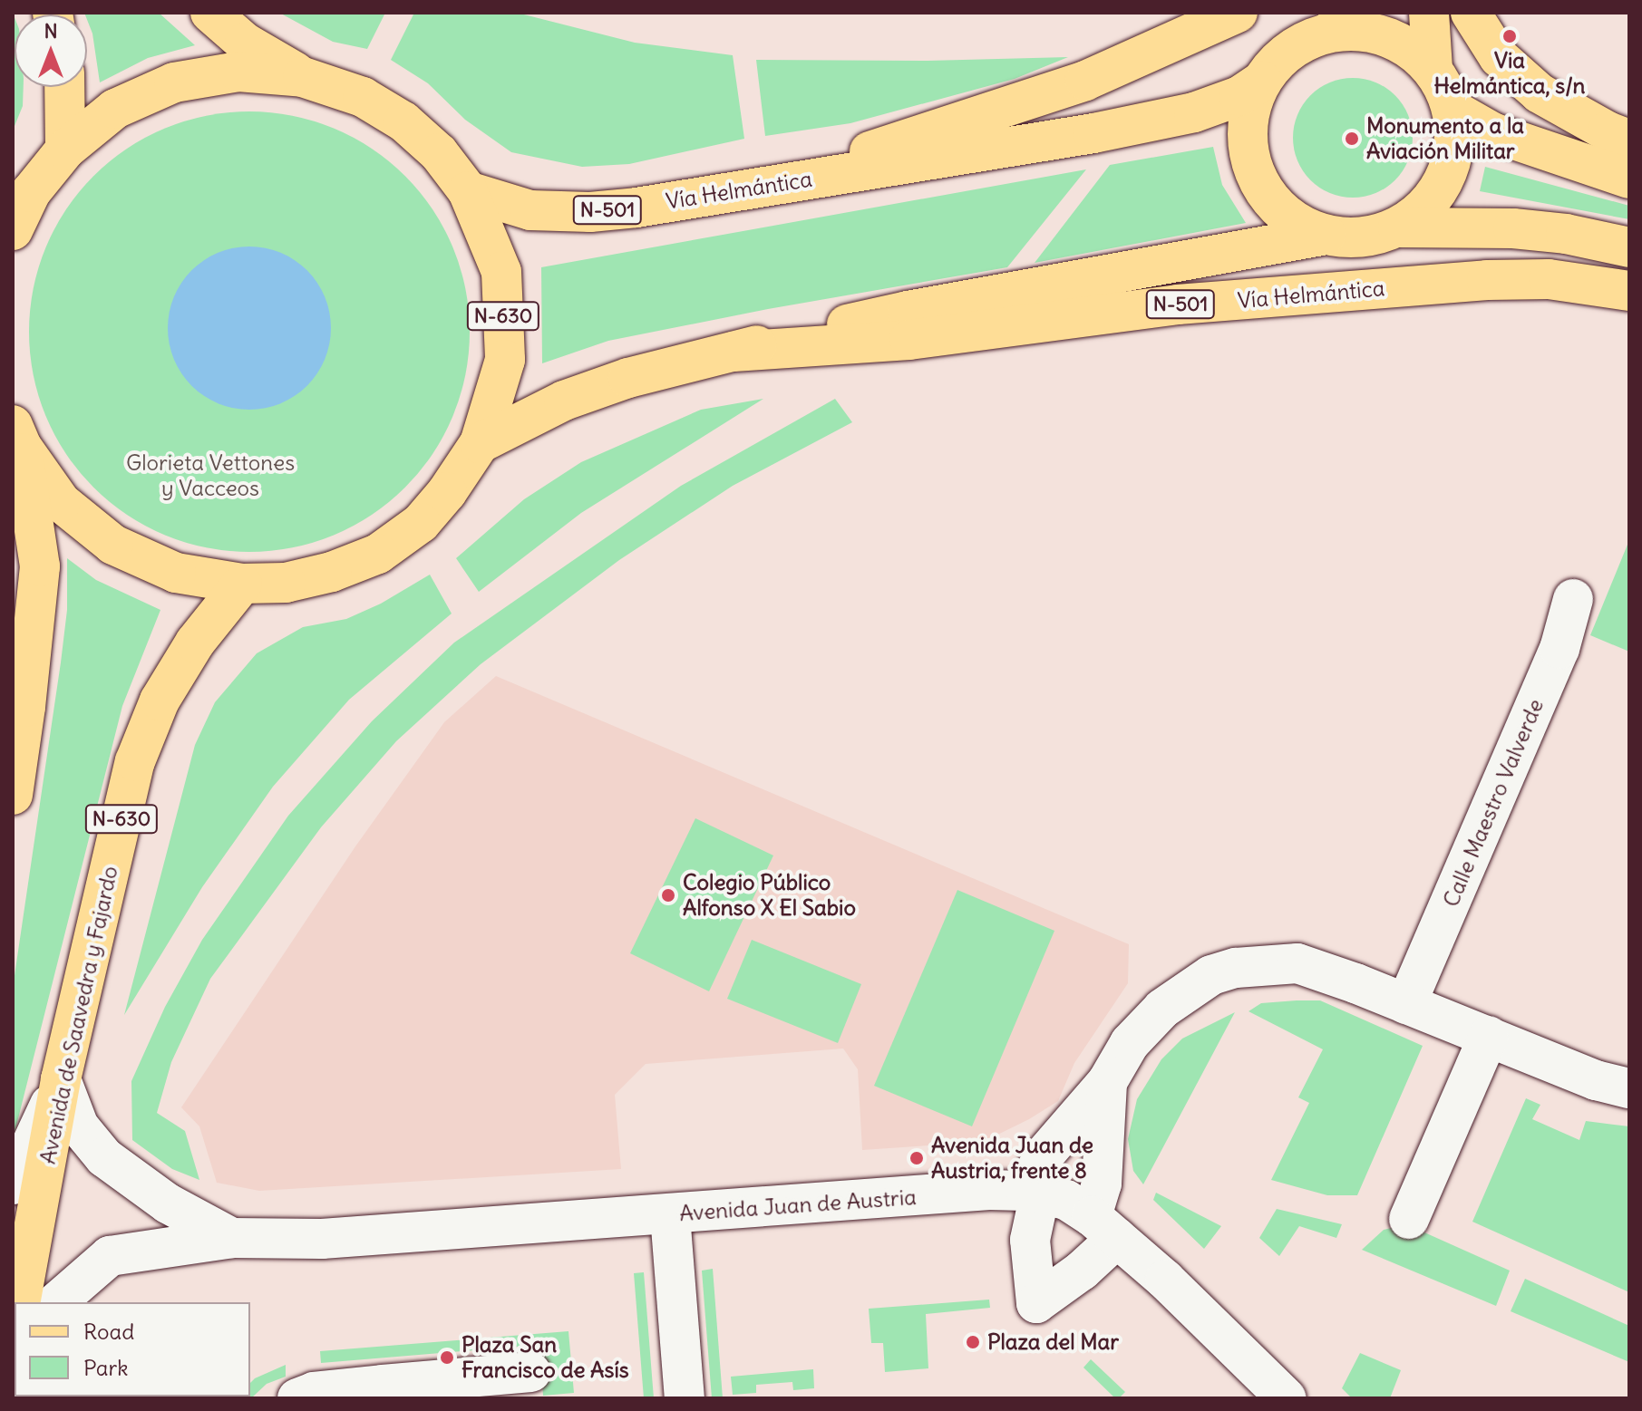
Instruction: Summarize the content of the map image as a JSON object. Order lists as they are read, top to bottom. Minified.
{"streets":{"main road":["Vía Helmántica","N-501","N-630","Avenida de Saavedra y Fajardo"],"street":["Calle Maestro Valverde","Avenida Juan de Austria"]},"crossings":[["Vía Helmántica","N-501"],["Vía Helmántica","N-630"],["N-630","Avenida de Saavedra y Fajardo"],["Avenida de Saavedra y Fajardo","Avenida Juan de Austria"]],"parks":["Glorieta Vettones y Vacceos"],"places":["Via Helmántica, s/n","Monumento a la Aviación Militar","Colegio Público Alfonso X El Sabio","Avenida Juan de Austria, frente 8","Plaza del Mar","Plaza San Francisco de Asís"],"legend":["Road","Park"],"north":"top"}
